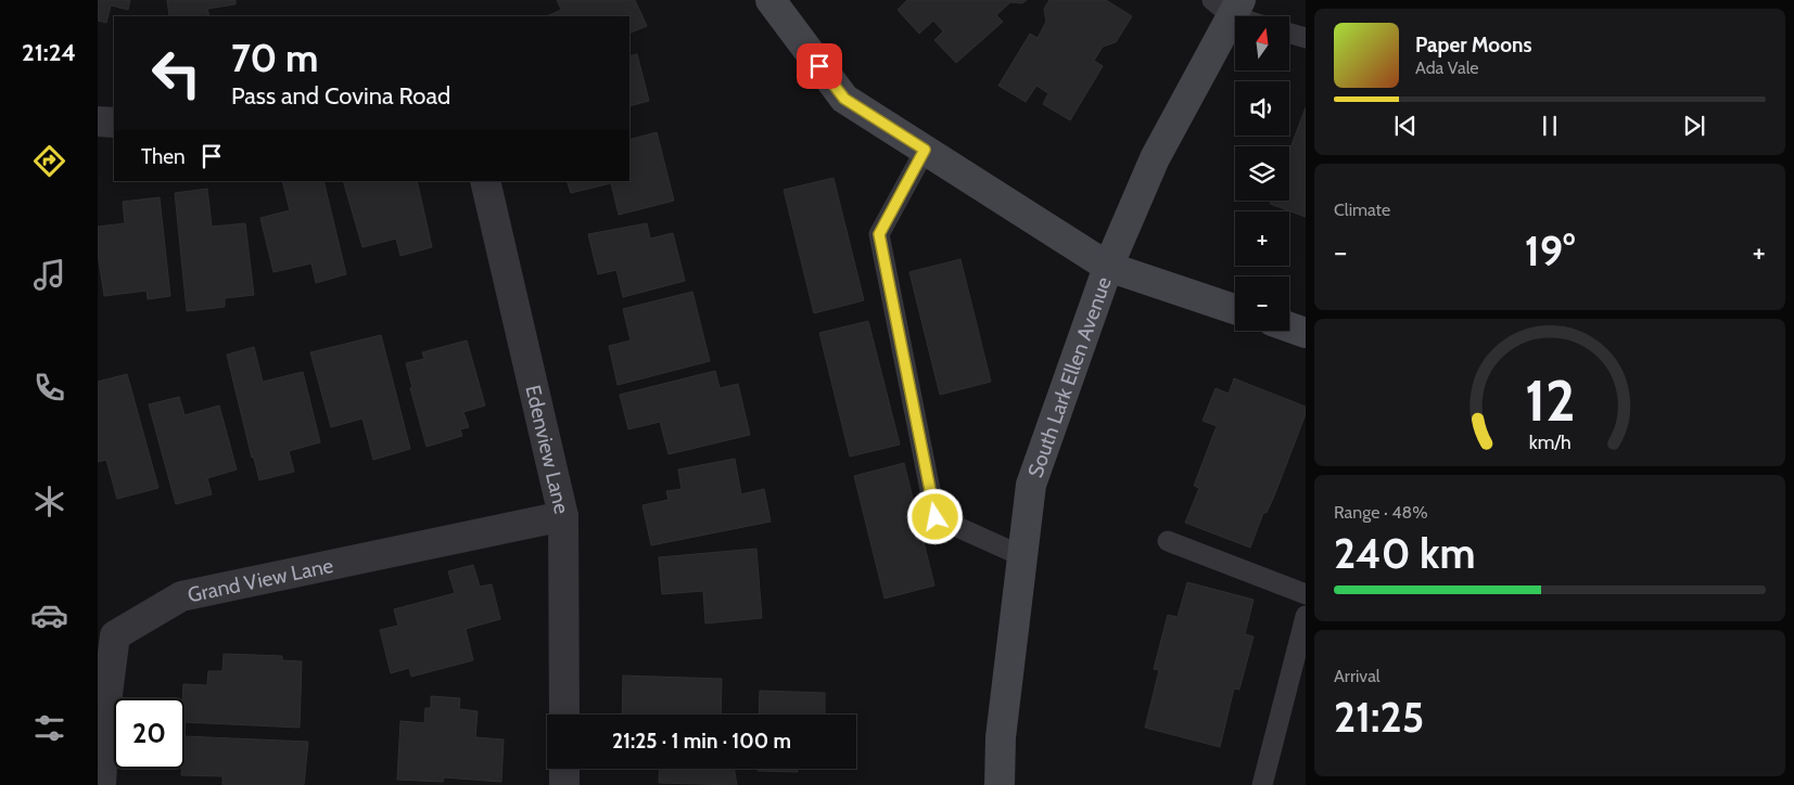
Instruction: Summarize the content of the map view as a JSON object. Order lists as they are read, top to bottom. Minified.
{"streets":{"street":["South Lark Ellen Avenue","Edenview Lane","Grand View Lane"]},"crossings":[["Edenview Lane","Grand View Lane"]],"north":"top","page":{"tabs":"21:24","map_buttons":["+","−"],"turn":["70 m","Pass and Covina Road"],"song":["Paper Moons","Ada Vale"],"then":"Then","tile":["Climate",["Range · 48%","240 km"],["Arrival","21:25"]],"heat":["−","19°","+"],"limit":"20","trip":"21:25 · 1 min · 100 m","gauge":["12","km/h"]}}
